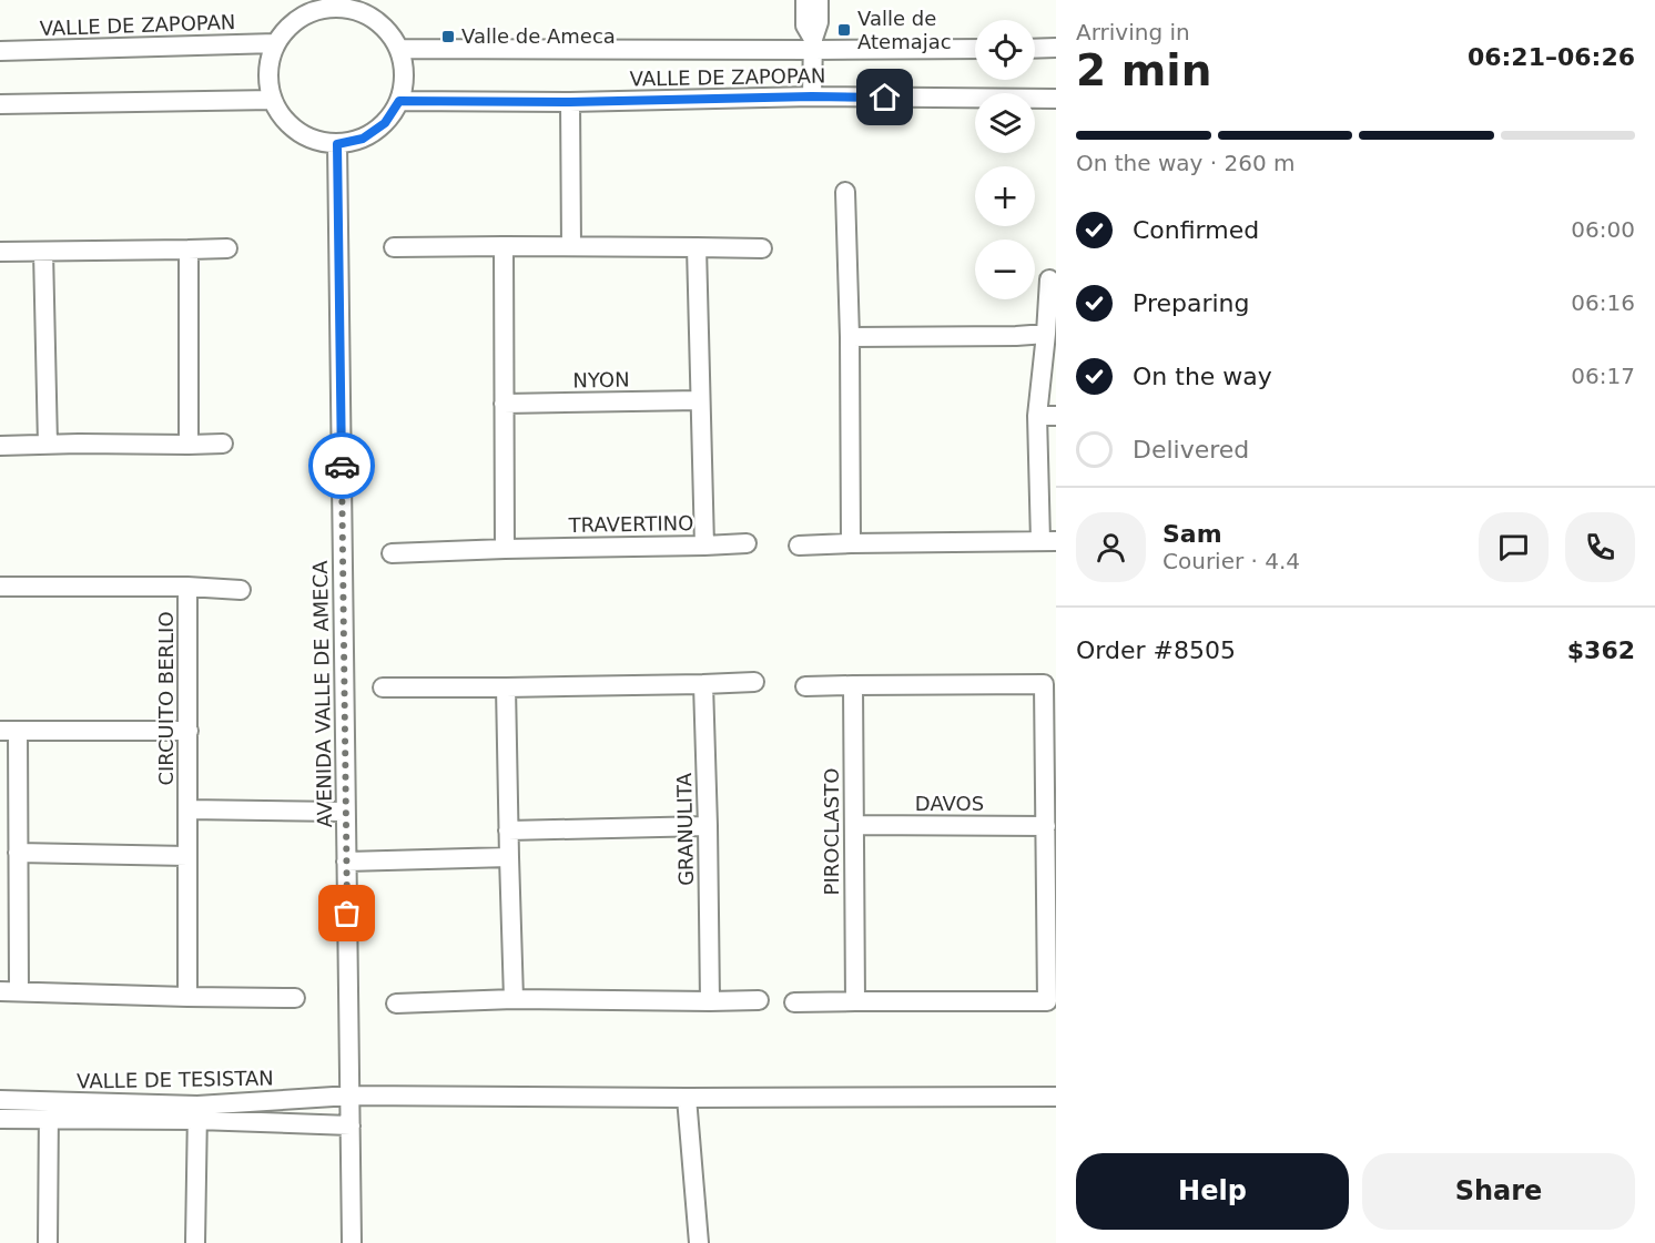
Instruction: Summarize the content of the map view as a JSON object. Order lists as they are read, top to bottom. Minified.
{"streets":{"street":["VALLE DE ZAPOPAN","NYON","TRAVERTINO","AVENIDA VALLE DE AMECA","CIRCUITO BERLIO","DAVOS","GRANULITA","PIROCLASTO","VALLE DE TESISTAN"]},"crossings":[["VALLE DE ZAPOPAN","AVENIDA VALLE DE AMECA"],["NYON","TRAVERTINO"],["AVENIDA VALLE DE AMECA","CIRCUITO BERLIO"],["AVENIDA VALLE DE AMECA","VALLE DE TESISTAN"],["DAVOS","PIROCLASTO"]],"places":{"transit":["Valle de Atemajac","Valle de Ameca"]},"page":{"heading":["2 min","Arriving in","06:21–06:26"],"panel":["Sam","Courier · 4.4","Order #8505","$362"],"map_buttons":["+","−"],"bar":"On the way · 260 m","list":[["Confirmed","06:00"],["Preparing","06:16"],["On the way","06:17"],"Delivered"],"buttons":["Help","Share"]}}
